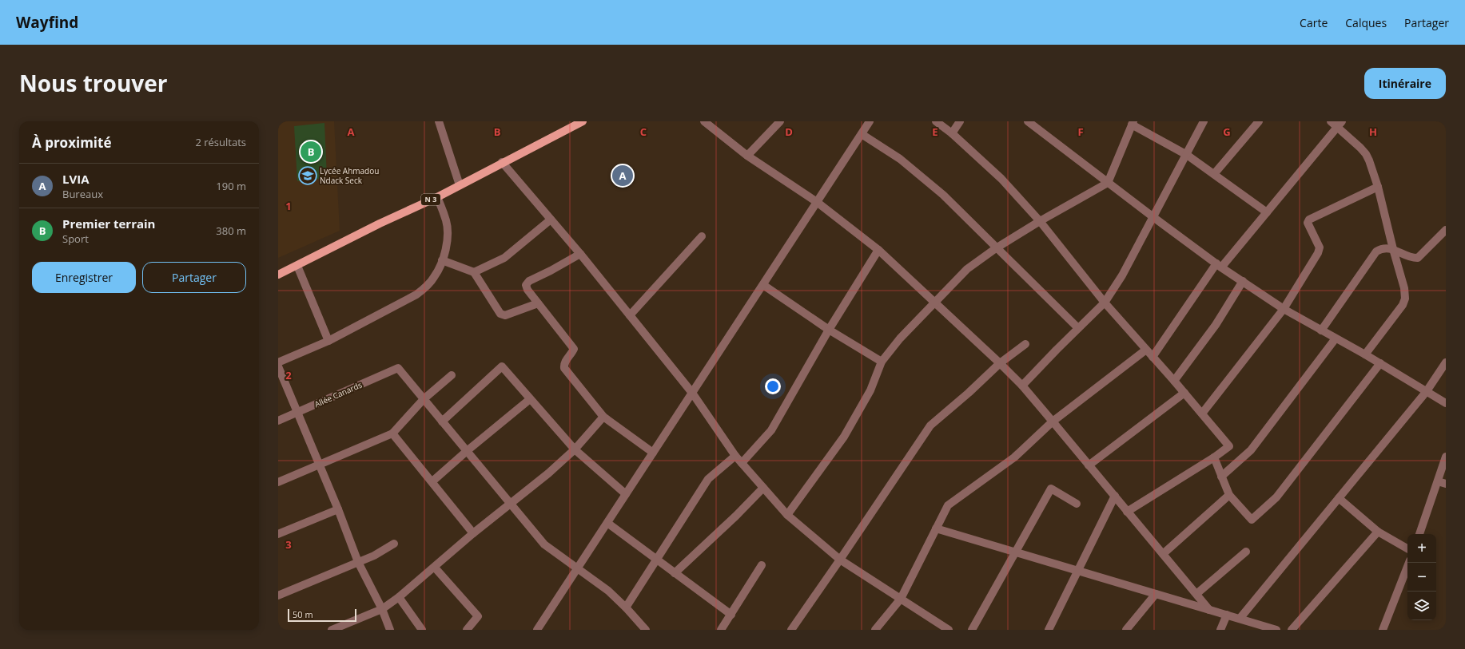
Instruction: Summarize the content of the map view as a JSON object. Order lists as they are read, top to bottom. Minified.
{"streets":{"main road":["N 3"],"street":["Allée Canards"]},"places":{"school or university":["Lycée Ahmadou Ndack Seck"]},"scale_bar":"50 m","page":{"header":"Wayfind","nav":["Carte","Calques","Partager"],"title":"Nous trouver","buttons":["Itinéraire",["Enregistrer","Partager"]],"heading":["À proximité","2 résultats"],"pins":["B","A"],"list":[{"mark":"A","name":"LVIA","note":"Bureaux","value":"190 m"},{"mark":"B","name":"Premier terrain","note":"Sport","value":"380 m"}],"map_buttons":["+","−"],"scale":"50 m"},"grid":{"columns":["A","B","C","D","E","F","G","H"],"rows":["1","2","3"]}}
